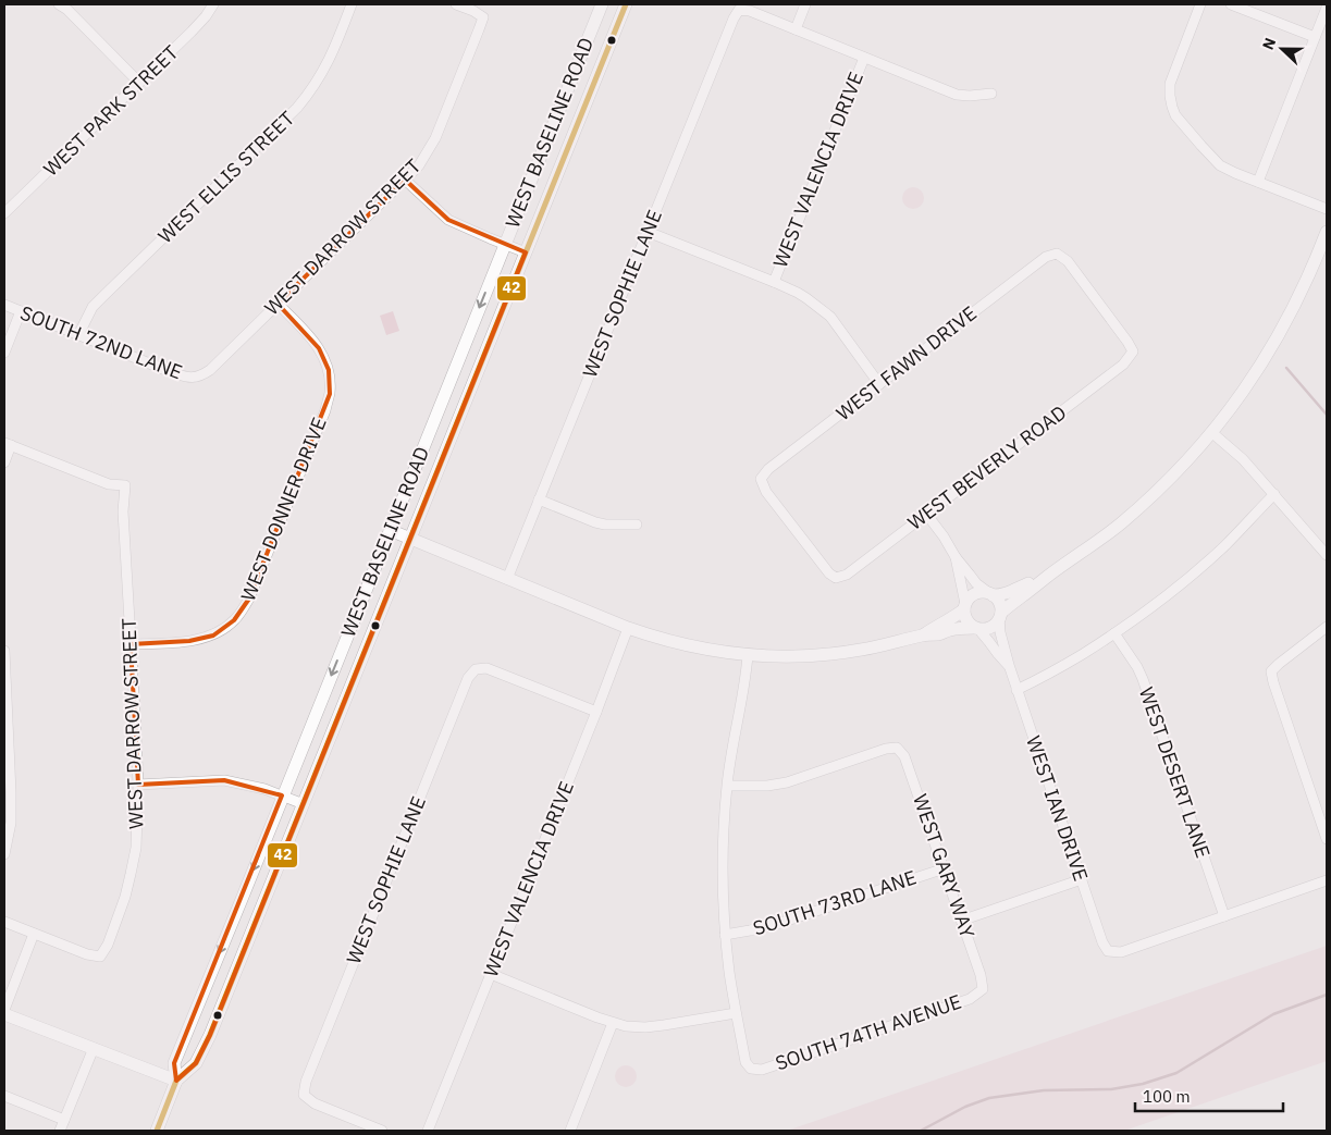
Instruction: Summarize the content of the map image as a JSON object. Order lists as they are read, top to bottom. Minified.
{"streets":{"main road":["WEST BASELINE ROAD"],"street":["WEST PARK STREET","WEST VALENCIA DRIVE","WEST ELLIS STREET","WEST DARROW STREET","WEST SOPHIE LANE","SOUTH 72ND LANE","WEST FAWN DRIVE","WEST BEVERLY ROAD","WEST DONNER DRIVE","WEST DESERT LANE","WEST IAN DRIVE","WEST GARY WAY","SOUTH 73RD LANE","SOUTH 74TH AVENUE"]},"crossings":[["WEST VALENCIA DRIVE","WEST SOPHIE LANE"],["WEST ELLIS STREET","SOUTH 72ND LANE"],["WEST DARROW STREET","SOUTH 72ND LANE"],["WEST DARROW STREET","WEST DONNER DRIVE"],["WEST FAWN DRIVE","WEST BEVERLY ROAD"],["WEST DESERT LANE","WEST IAN DRIVE"],["WEST GARY WAY","SOUTH 73RD LANE"],["WEST GARY WAY","SOUTH 74TH AVENUE"]],"lines":["transit line 42"],"scale_bar":"100 m","north":"left"}
